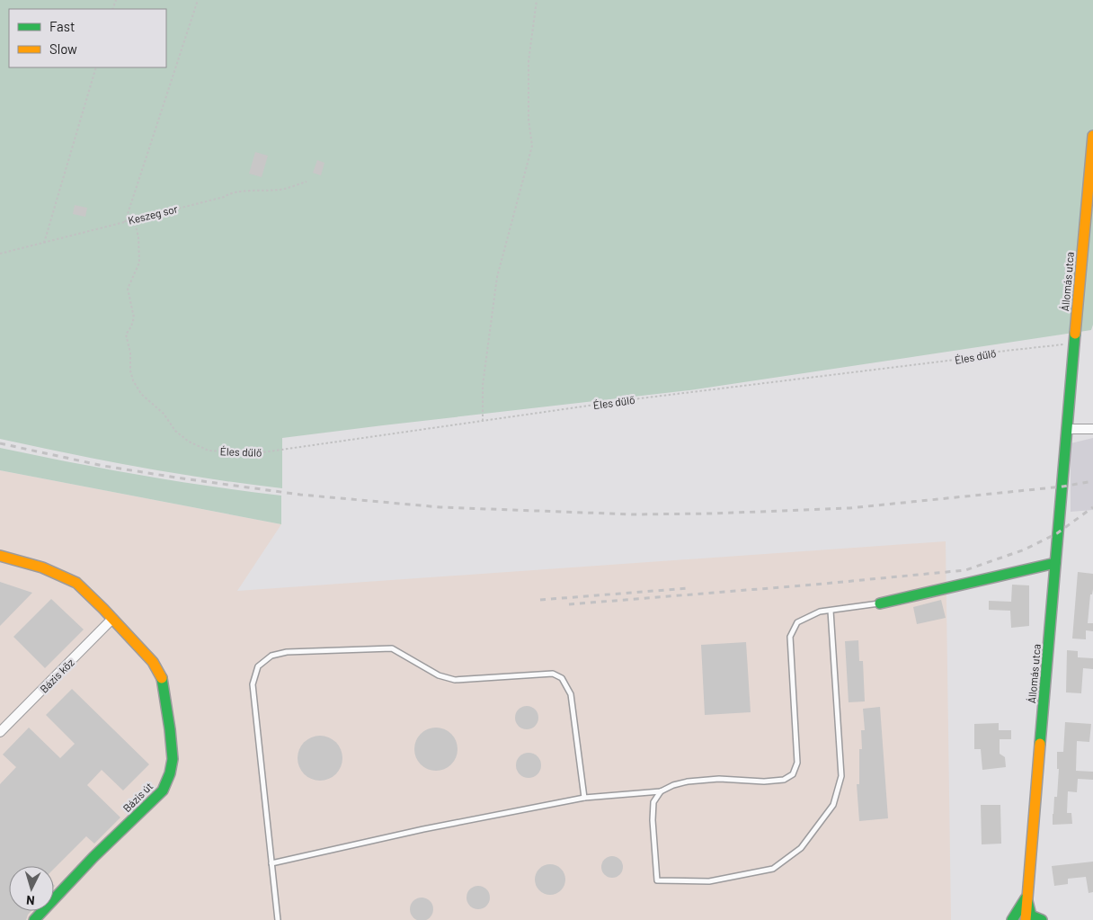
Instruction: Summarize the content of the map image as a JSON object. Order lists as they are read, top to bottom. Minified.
{"streets":{"main road":["Állomás utca","Bázis út"],"street":["Bázis köz"],"path":["Keszeg sor","Éles dűlő"]},"crossings":[["Keszeg sor","Éles dűlő"],["Állomás utca","Éles dűlő"],["Bázis köz","Bázis út"]],"legend":["Fast","Slow"],"north":"bottom"}
